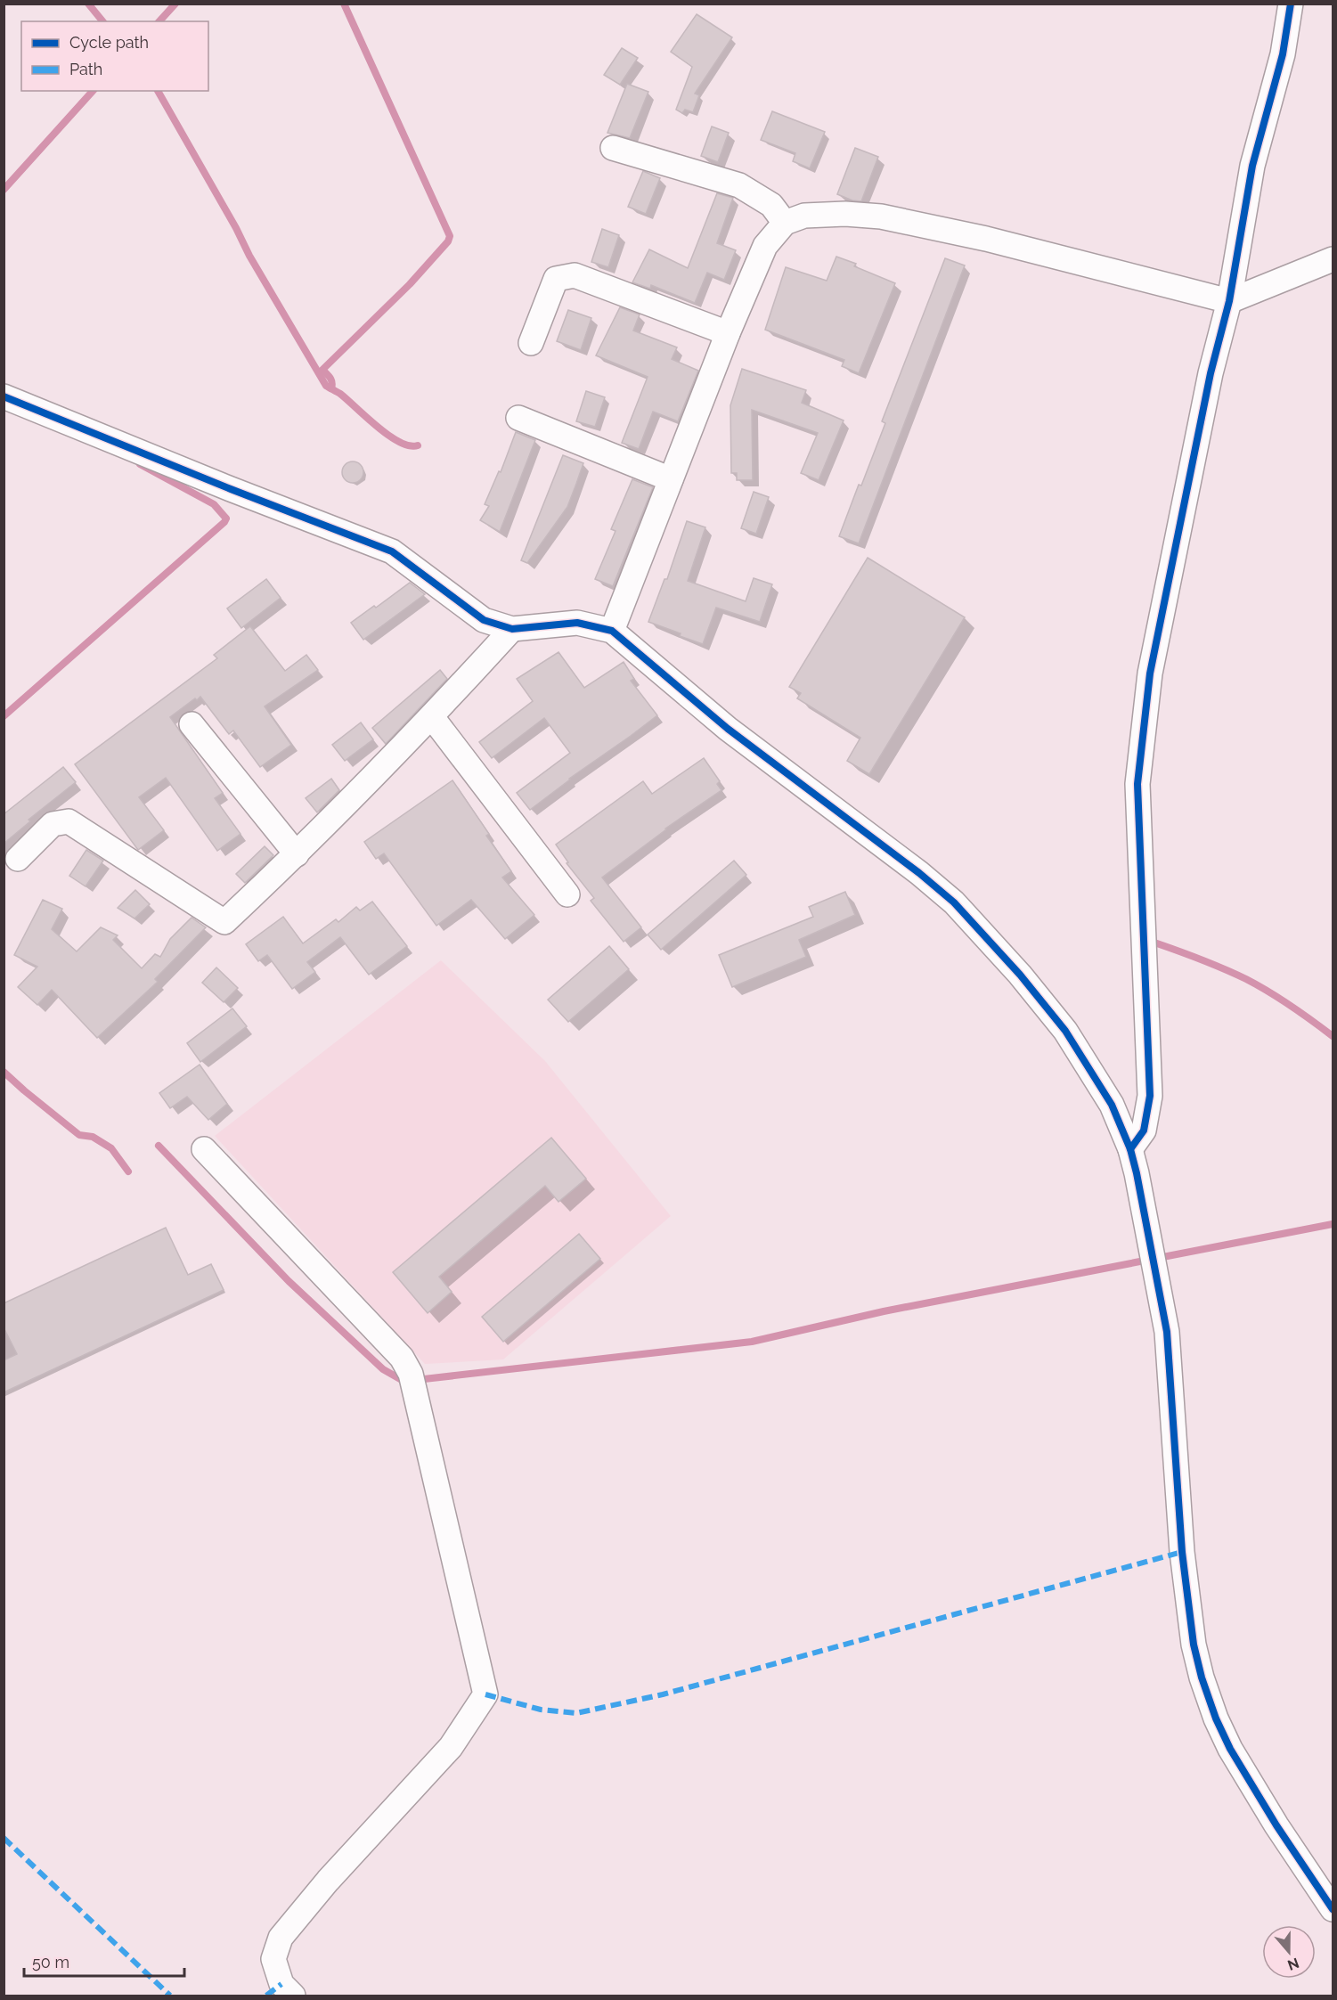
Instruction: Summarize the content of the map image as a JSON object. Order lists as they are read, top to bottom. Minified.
{"legend":["Cycle path","Path"],"scale_bar":"50 m","north":"bottom"}
